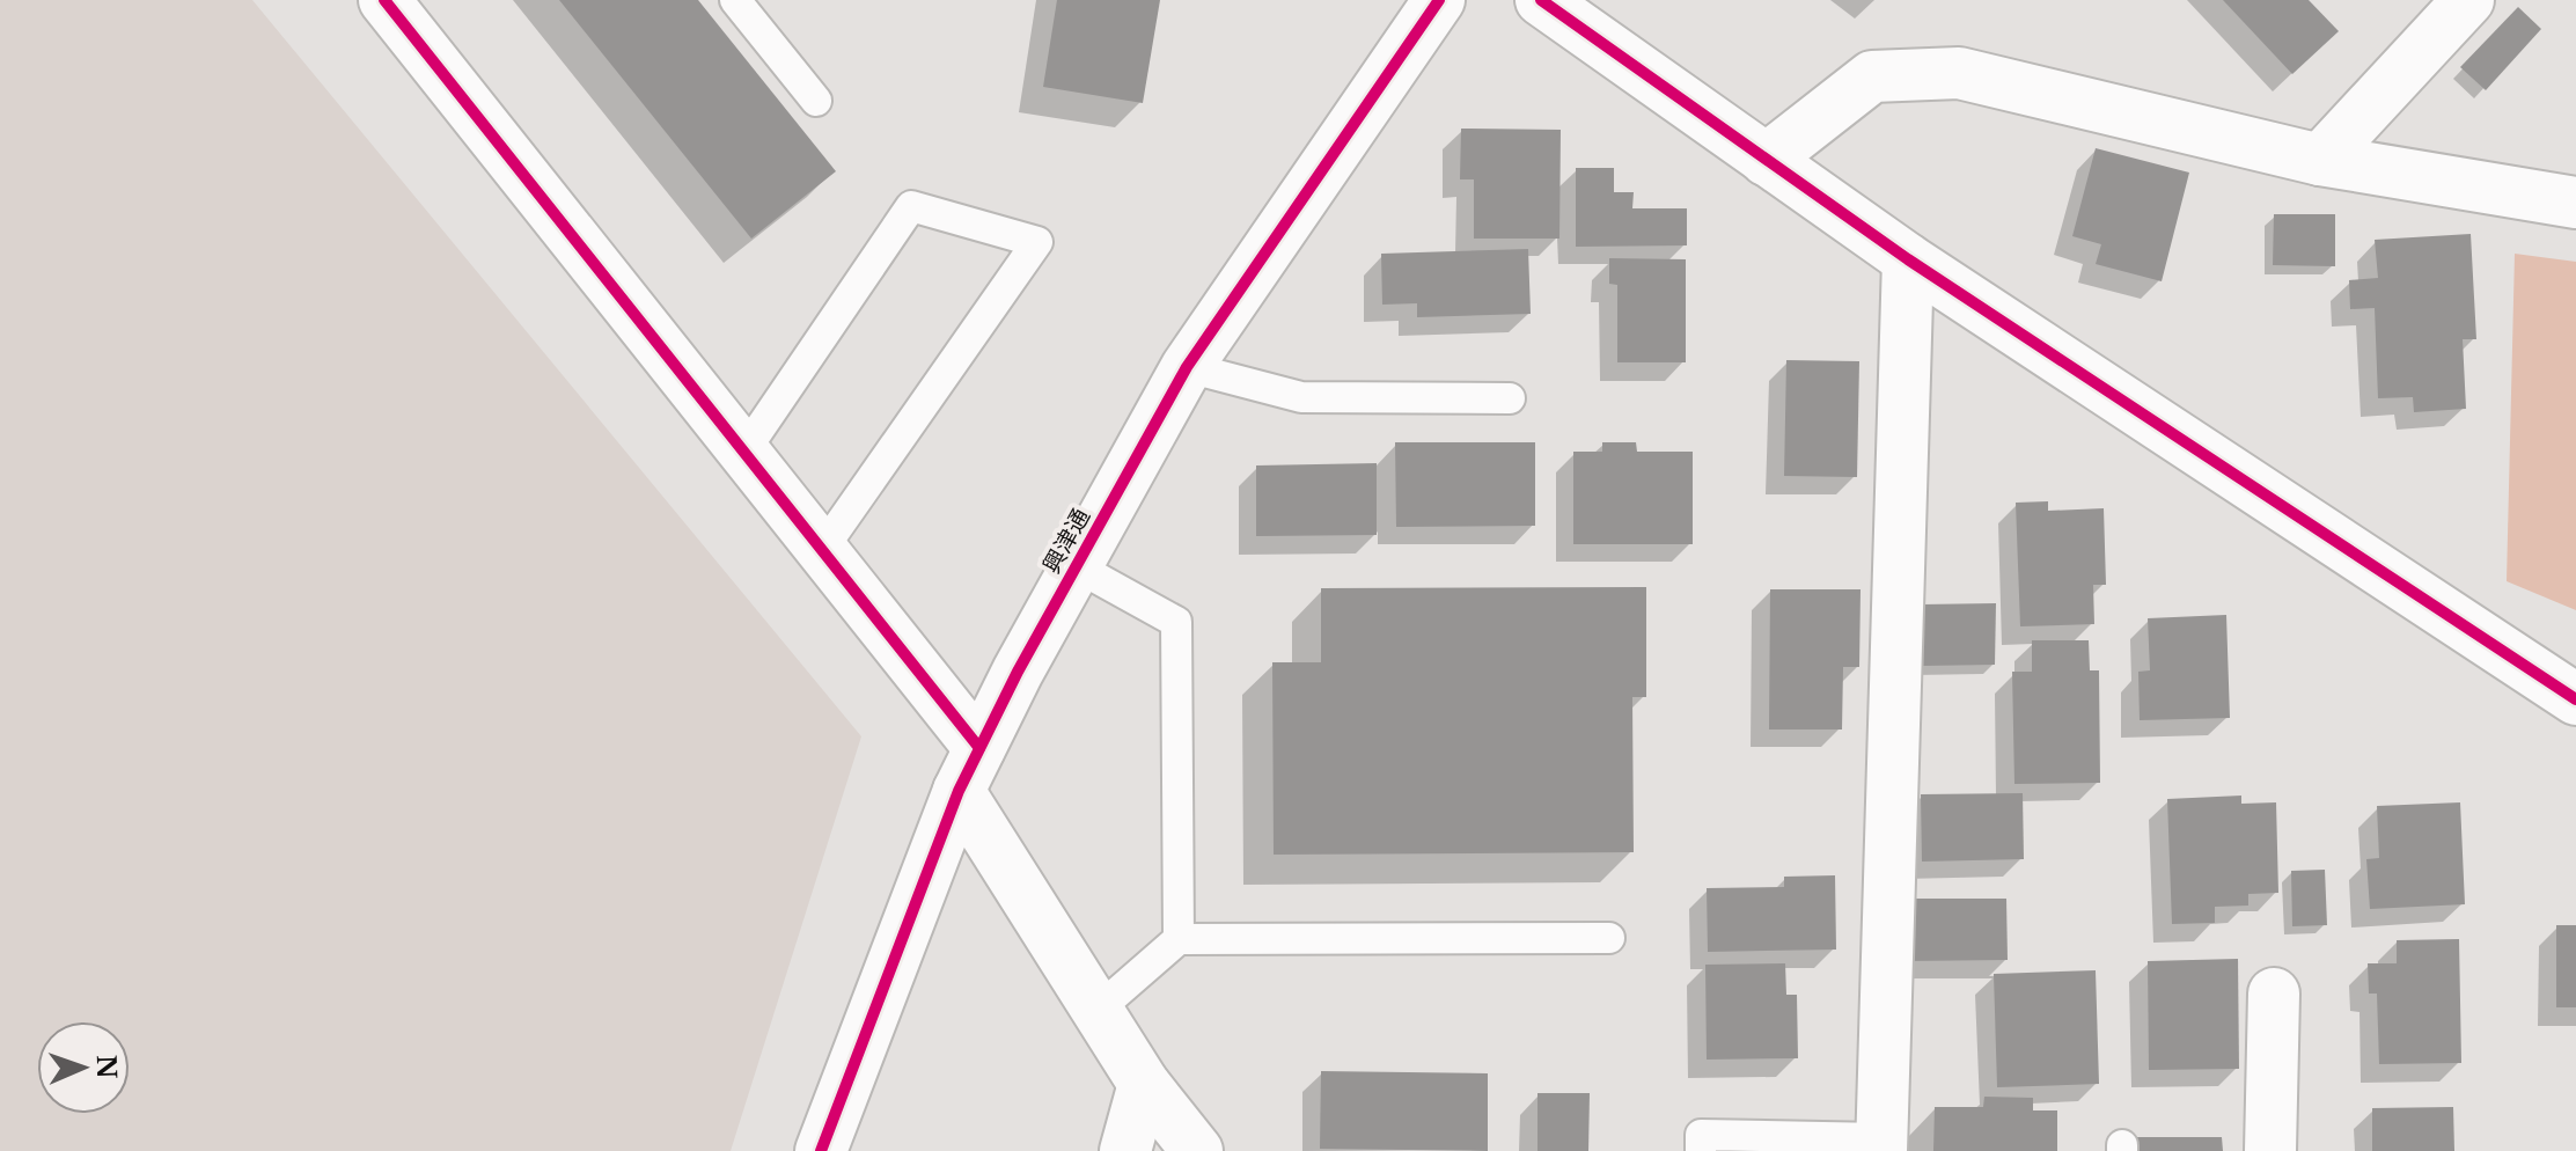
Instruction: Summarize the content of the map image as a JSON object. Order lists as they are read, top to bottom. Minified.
{"streets":{"street":["興津通"]},"north":"right"}
